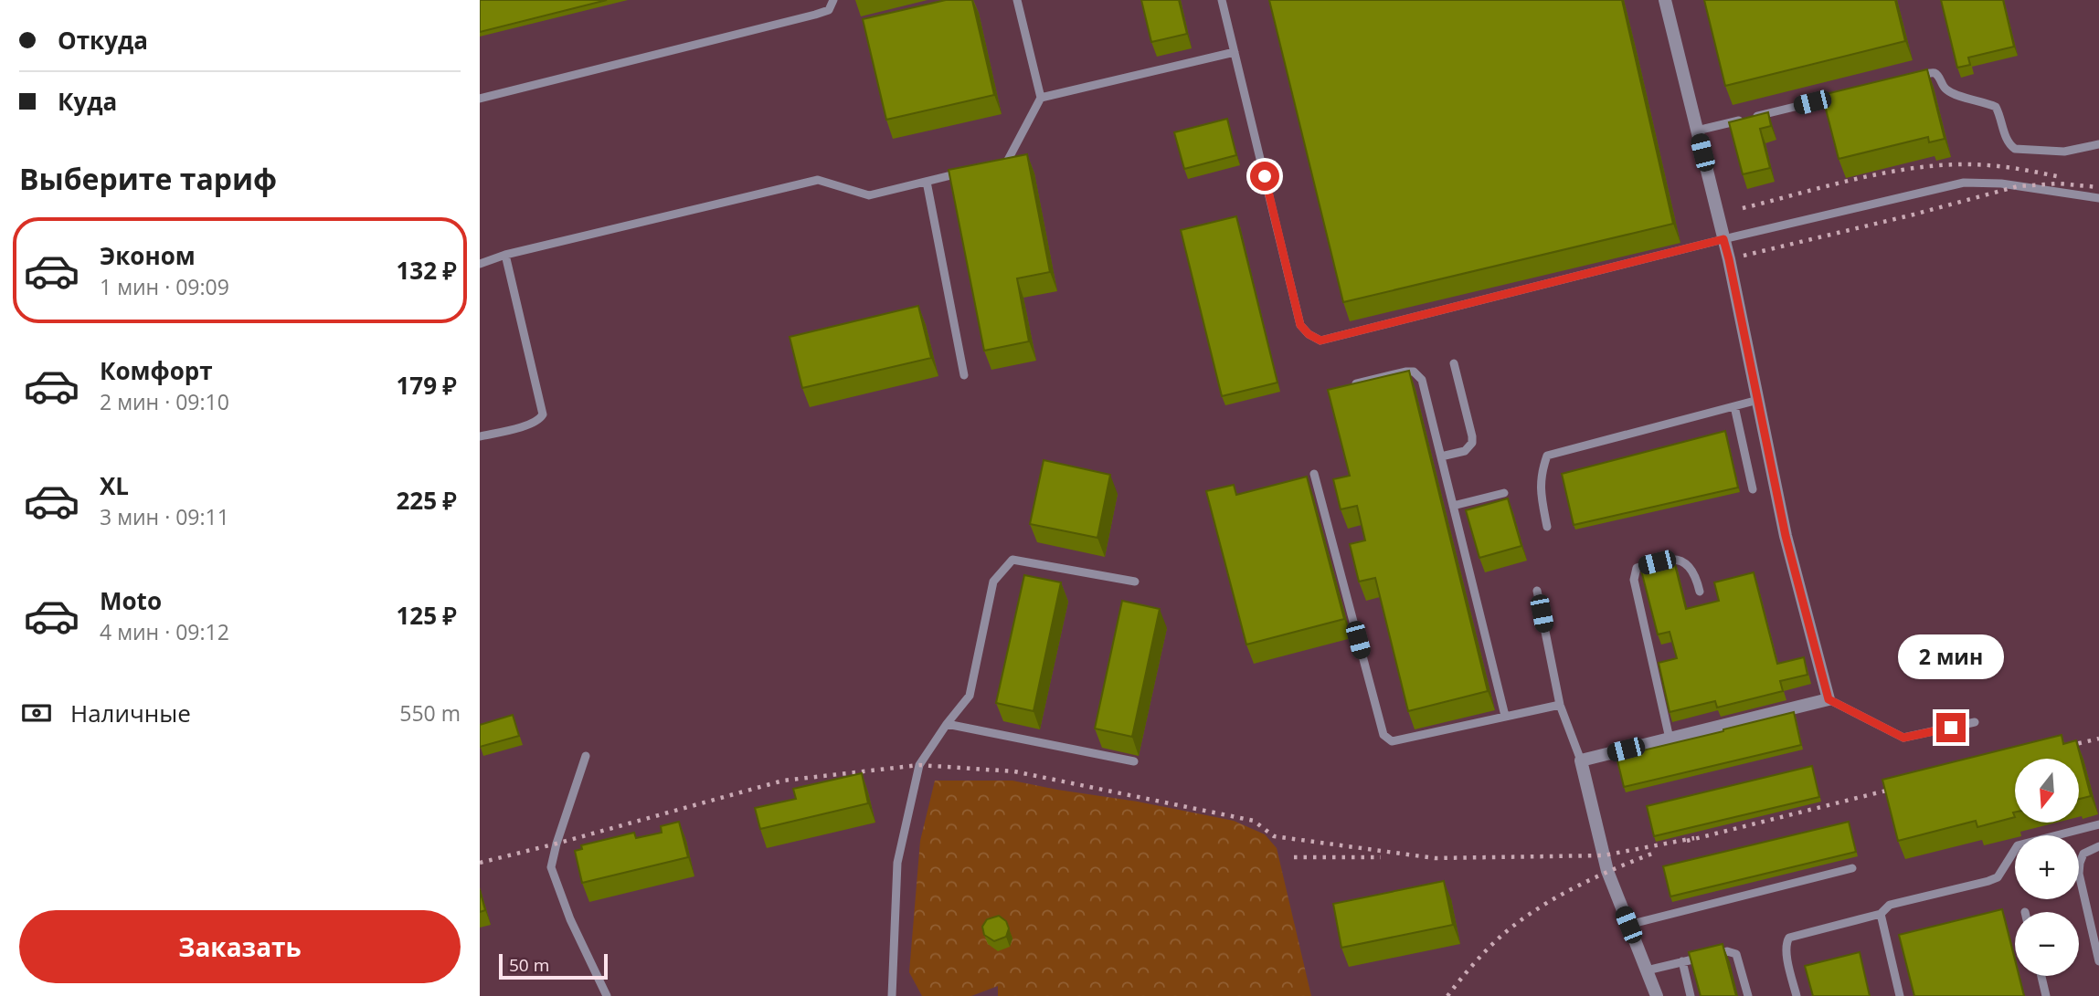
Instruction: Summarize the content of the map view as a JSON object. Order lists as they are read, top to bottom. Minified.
{"scale_bar":"50 m","north":"bottom","page":{"banner":["Откуда","Куда"],"heading":"Выберите тариф","list":[{"name":"Эконом","note":"1 мин · 09:09","value":"132 ₽"},{"name":"Комфорт","note":"2 мин · 09:10","value":"179 ₽"},{"name":"XL","note":"3 мин · 09:11","value":"225 ₽"},{"name":"Moto","note":"4 мин · 09:12","value":"125 ₽"}],"bubble":"2 мин","pay":["Наличные","550 m"],"map_buttons":["+","−"],"buttons":"Заказать","scale":"50 m"}}
